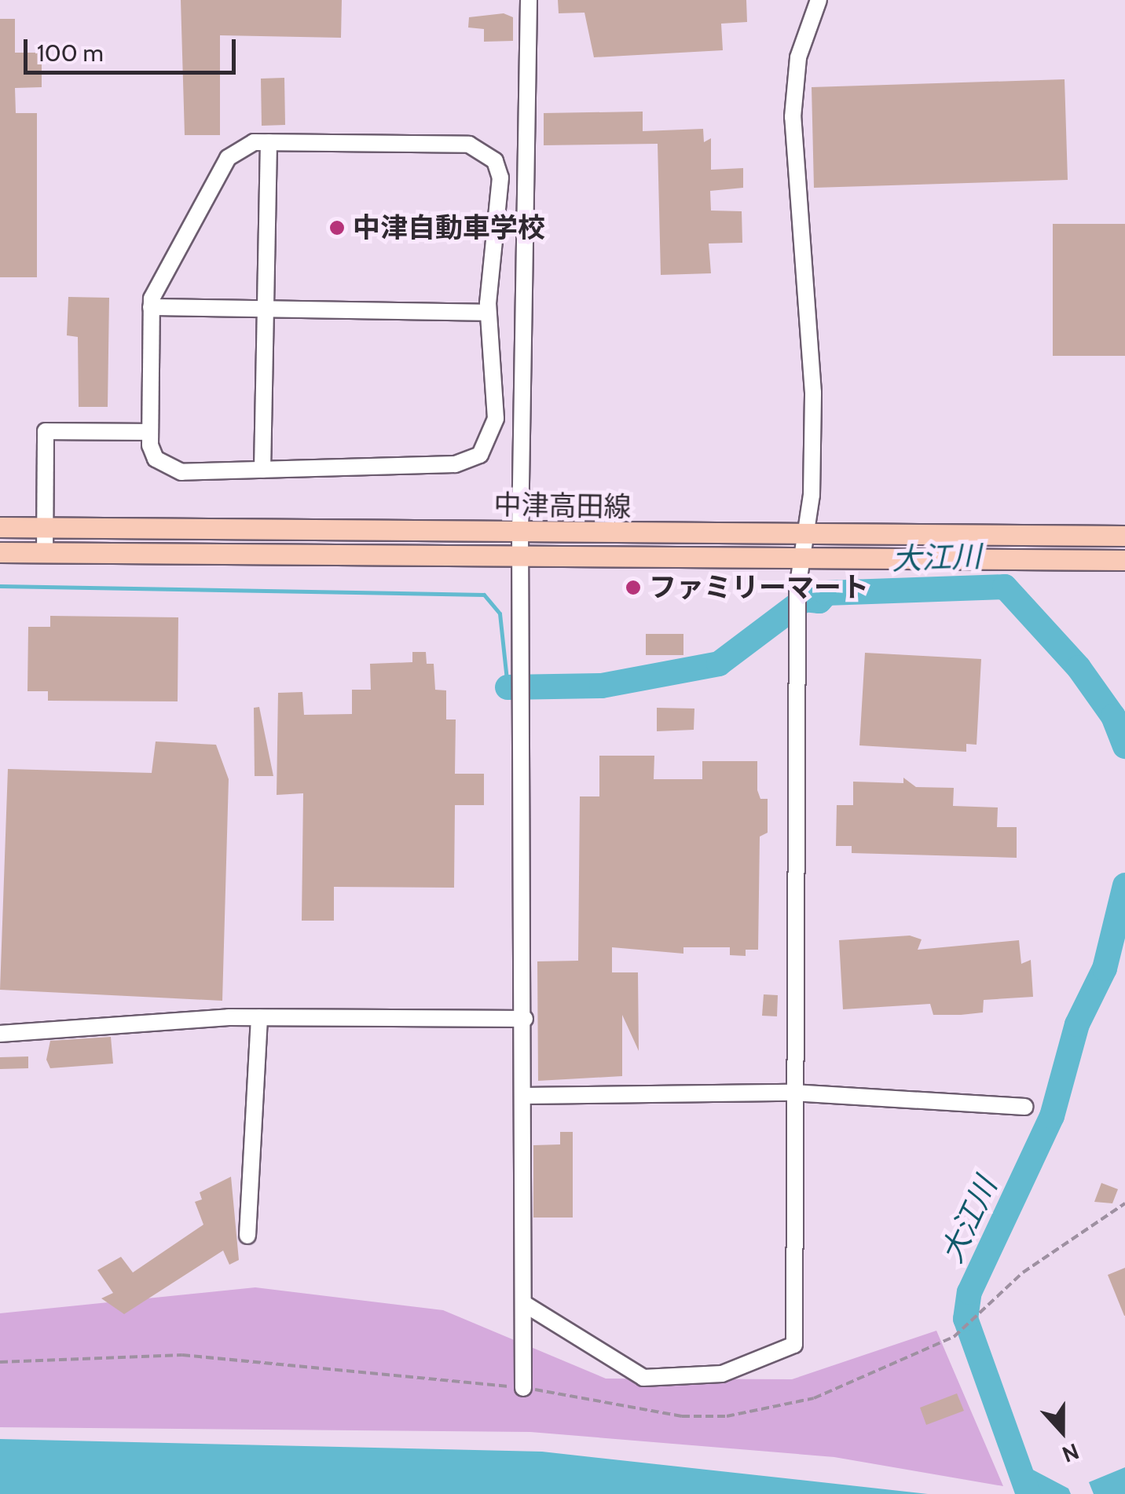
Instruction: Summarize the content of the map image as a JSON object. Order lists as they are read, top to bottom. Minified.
{"streets":{"main road":["中津高田線"]},"water":["大江川"],"places":["中津自動車学校","ファミリーマート"],"scale_bar":"100 m","north":"bottom"}
